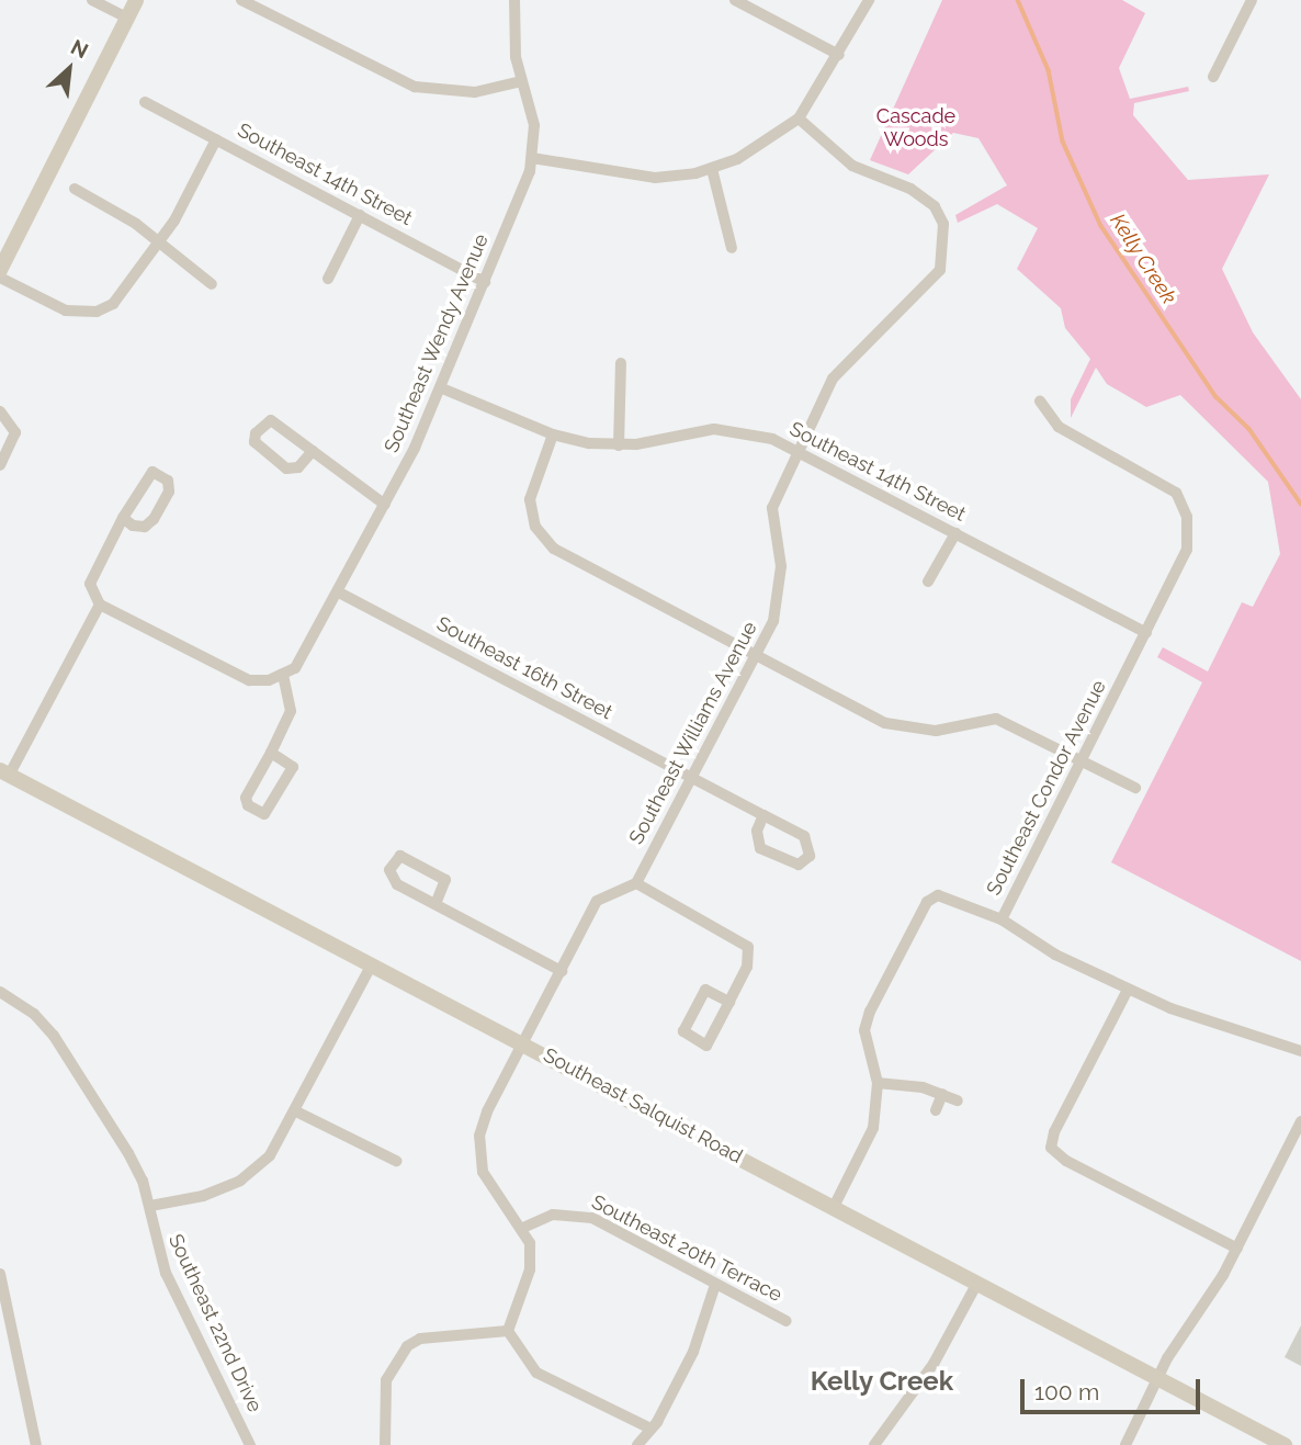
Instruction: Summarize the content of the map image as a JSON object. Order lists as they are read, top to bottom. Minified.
{"streets":{"street":["Southeast 14th Street","Southeast Wendy Avenue","Southeast 16th Street","Southeast Williams Avenue","Southeast Condor Avenue","Southeast Salquist Road","Southeast 20th Terrace","Southeast 22nd Drive"]},"crossings":[["Southeast 14th Street","Southeast Wendy Avenue"],["Southeast 14th Street","Southeast Williams Avenue"],["Southeast 14th Street","Southeast Condor Avenue"],["Southeast Wendy Avenue","Southeast 16th Street"],["Southeast 16th Street","Southeast Williams Avenue"],["Southeast Condor Avenue","Southeast Salquist Road"]],"districts":["Kelly Creek"],"water":["Kelly Creek"],"parks":["Cascade Woods"],"scale_bar":"100 m","north":"top right"}
